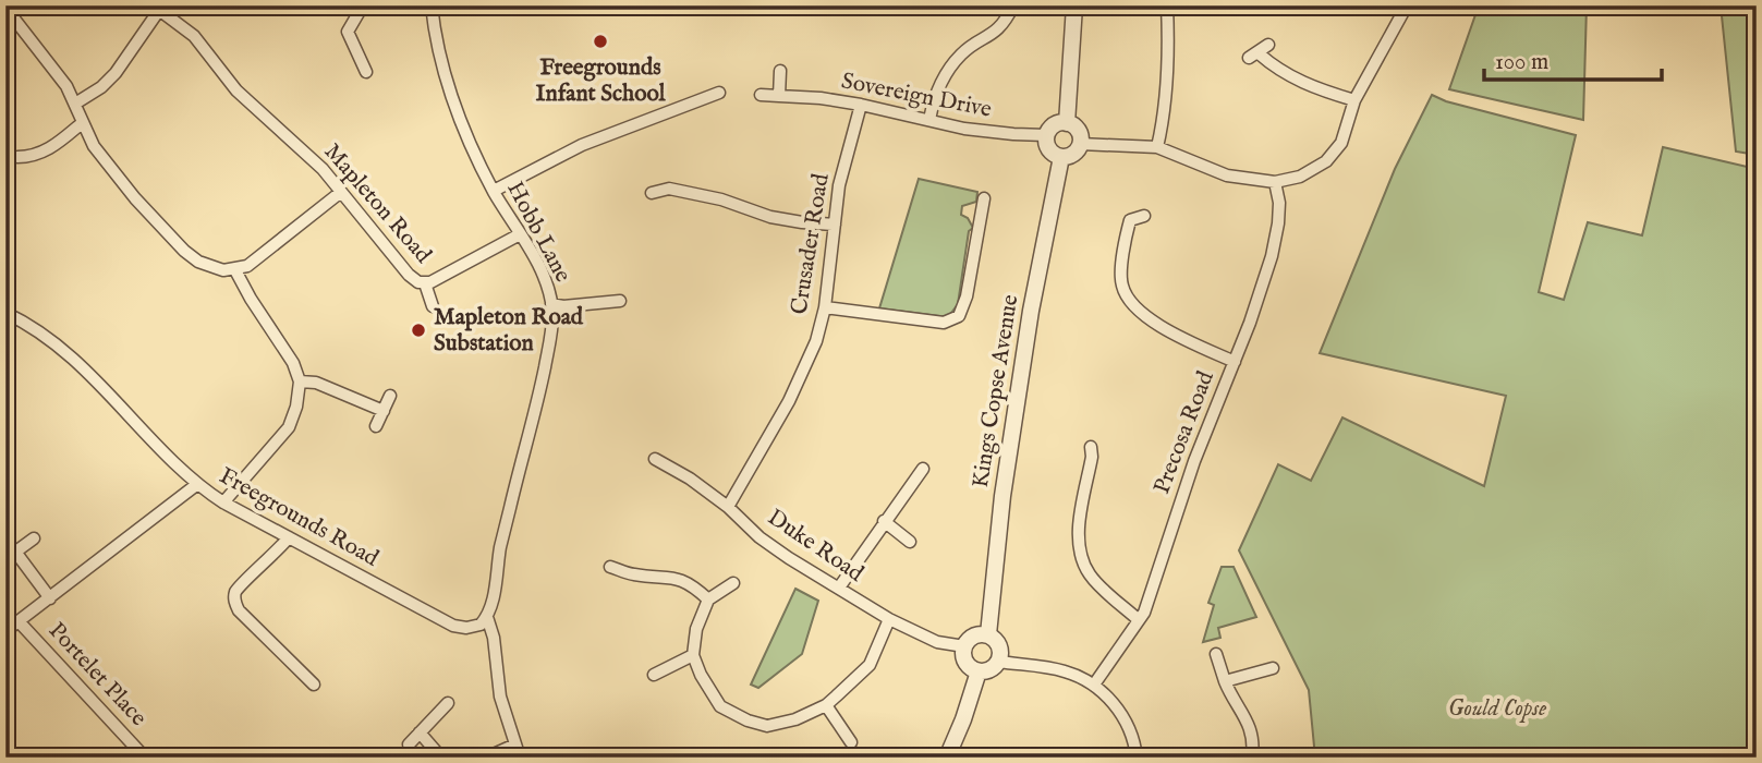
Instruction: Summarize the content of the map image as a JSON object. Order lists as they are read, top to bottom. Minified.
{"streets":{"street":["Sovereign Drive","Mapleton Road","Hobb Lane","Crusader Road","Kings Copse Avenue","Precosa Road","Freegrounds Road","Duke Road","Portelet Place"]},"crossings":[["Sovereign Drive","Crusader Road"],["Sovereign Drive","Kings Copse Avenue"],["Mapleton Road","Hobb Lane"],["Hobb Lane","Freegrounds Road"],["Crusader Road","Duke Road"],["Kings Copse Avenue","Duke Road"]],"parks":["Gould Copse"],"places":["Freegrounds Infant School","Mapleton Road Substation"],"scale_bar":"100 m"}
